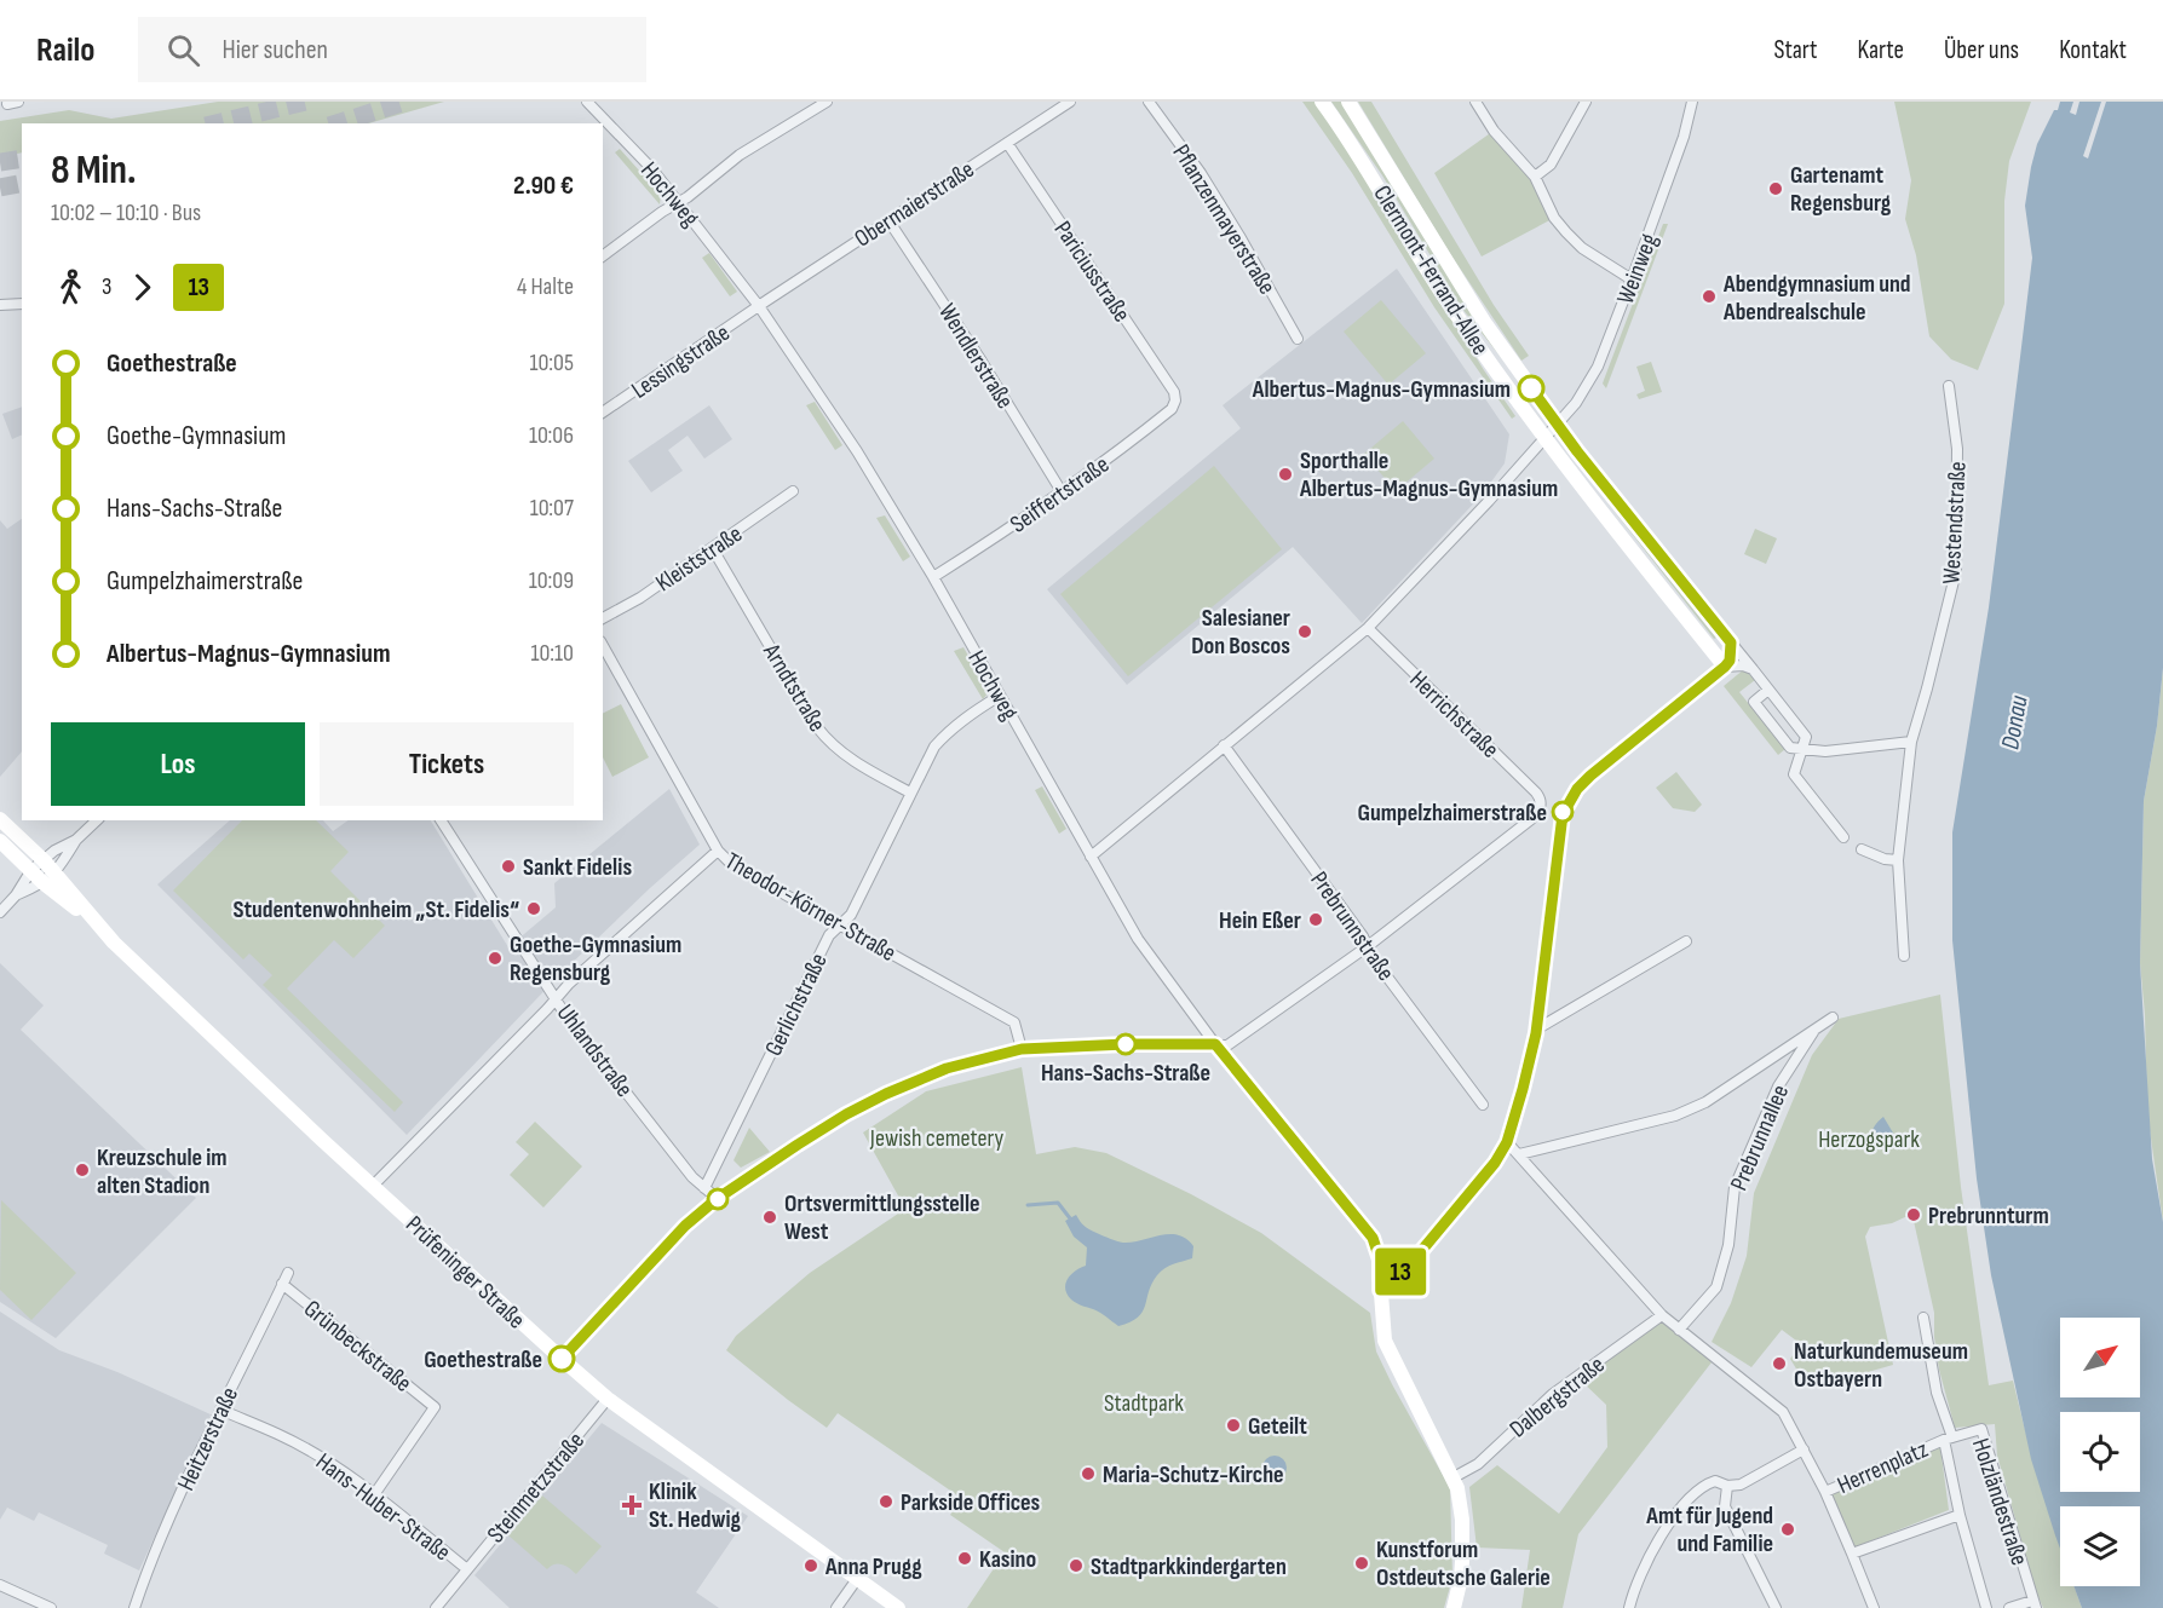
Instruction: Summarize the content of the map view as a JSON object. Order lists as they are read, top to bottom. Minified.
{"streets":{"street":["Hochweg","Obermaierstraße","Pflanzenmayerstraße","Weinweg","Clermont-Ferrand-Allee","Pariciusstraße","Wendlerstraße","Lessingstraße","Seiffertstraße","Westendstraße","Kleiststraße","Arndtstraße","Herrichstraße","Theodor-Körner-Straße","Prebrunnstraße","Gerlichstraße","Uhlandstraße","Prebrunnallee","Prüfeninger Straße","Grünbeckstraße","Dalbergstraße","Heitzerstraße","Herrenplatz","Steinmetzstraße","Holzländestraße","Hans-Huber-Straße"]},"crossings":[["Hochweg","Obermaierstraße"],["Hochweg","Lessingstraße"],["Hochweg","Seiffertstraße"],["Hochweg","Gerlichstraße"],["Obermaierstraße","Pariciusstraße"],["Obermaierstraße","Wendlerstraße"],["Obermaierstraße","Lessingstraße"],["Weinweg","Clermont-Ferrand-Allee"],["Pariciusstraße","Seiffertstraße"],["Wendlerstraße","Seiffertstraße"],["Kleiststraße","Arndtstraße"],["Arndtstraße","Gerlichstraße"],["Herrichstraße","Prebrunnstraße"],["Theodor-Körner-Straße","Gerlichstraße"],["Gerlichstraße","Uhlandstraße"],["Prüfeninger Straße","Steinmetzstraße"],["Grünbeckstraße","Heitzerstraße"],["Grünbeckstraße","Hans-Huber-Straße"],["Heitzerstraße","Hans-Huber-Straße"],["Herrenplatz","Holzländestraße"],["Steinmetzstraße","Hans-Huber-Straße"]],"water":["Donau"],"parks":["Jewish cemetery","Herzogspark","Stadtpark"],"places":{"other":["Gartenamt Regensburg","Abendgymnasium und Abendrealschule","Albertus-Magnus-Gymnasium","Sporthalle Albertus-Magnus-Gymnasium","Salesianer Don Boscos","Gumpelzhaimerstraße","Sankt Fidelis","Studentenwohnheim „St. Fidelis“","Hein Eßer","Goethe-Gymnasium Regensburg","Hans-Sachs-Straße","Kreuzschule im alten Stadion","Prebrunnturm","Ortsvermittlungsstelle West","Goethestraße","Naturkundemuseum Ostbayern","Geteilt","Maria-Schutz-Kirche","Parkside Offices","Amt für Jugend und Familie","Kasino","Kunstforum Ostdeutsche Galerie","Anna Prugg","Stadtparkkindergarten"],"health":["Klinik St. Hedwig"]},"lines":["bus line 13"],"north":"top right","page":{"header":"Railo","search":"Hier suchen","nav":["Start","Karte","Über uns","Kontakt"],"on_map":"13","heading":["8 Min.","10:02 – 10:10 · Bus","2.90 €"],"legs":["3","13","4 Halte"],"list":[{"name":"Goethestraße","value":"10:05"},{"name":"Goethe-Gymnasium","value":"10:06"},{"name":"Hans-Sachs-Straße","value":"10:07"},{"name":"Gumpelzhaimerstraße","value":"10:09"},{"name":"Albertus-Magnus-Gymnasium","value":"10:10"}],"buttons":["Los","Tickets"]}}
